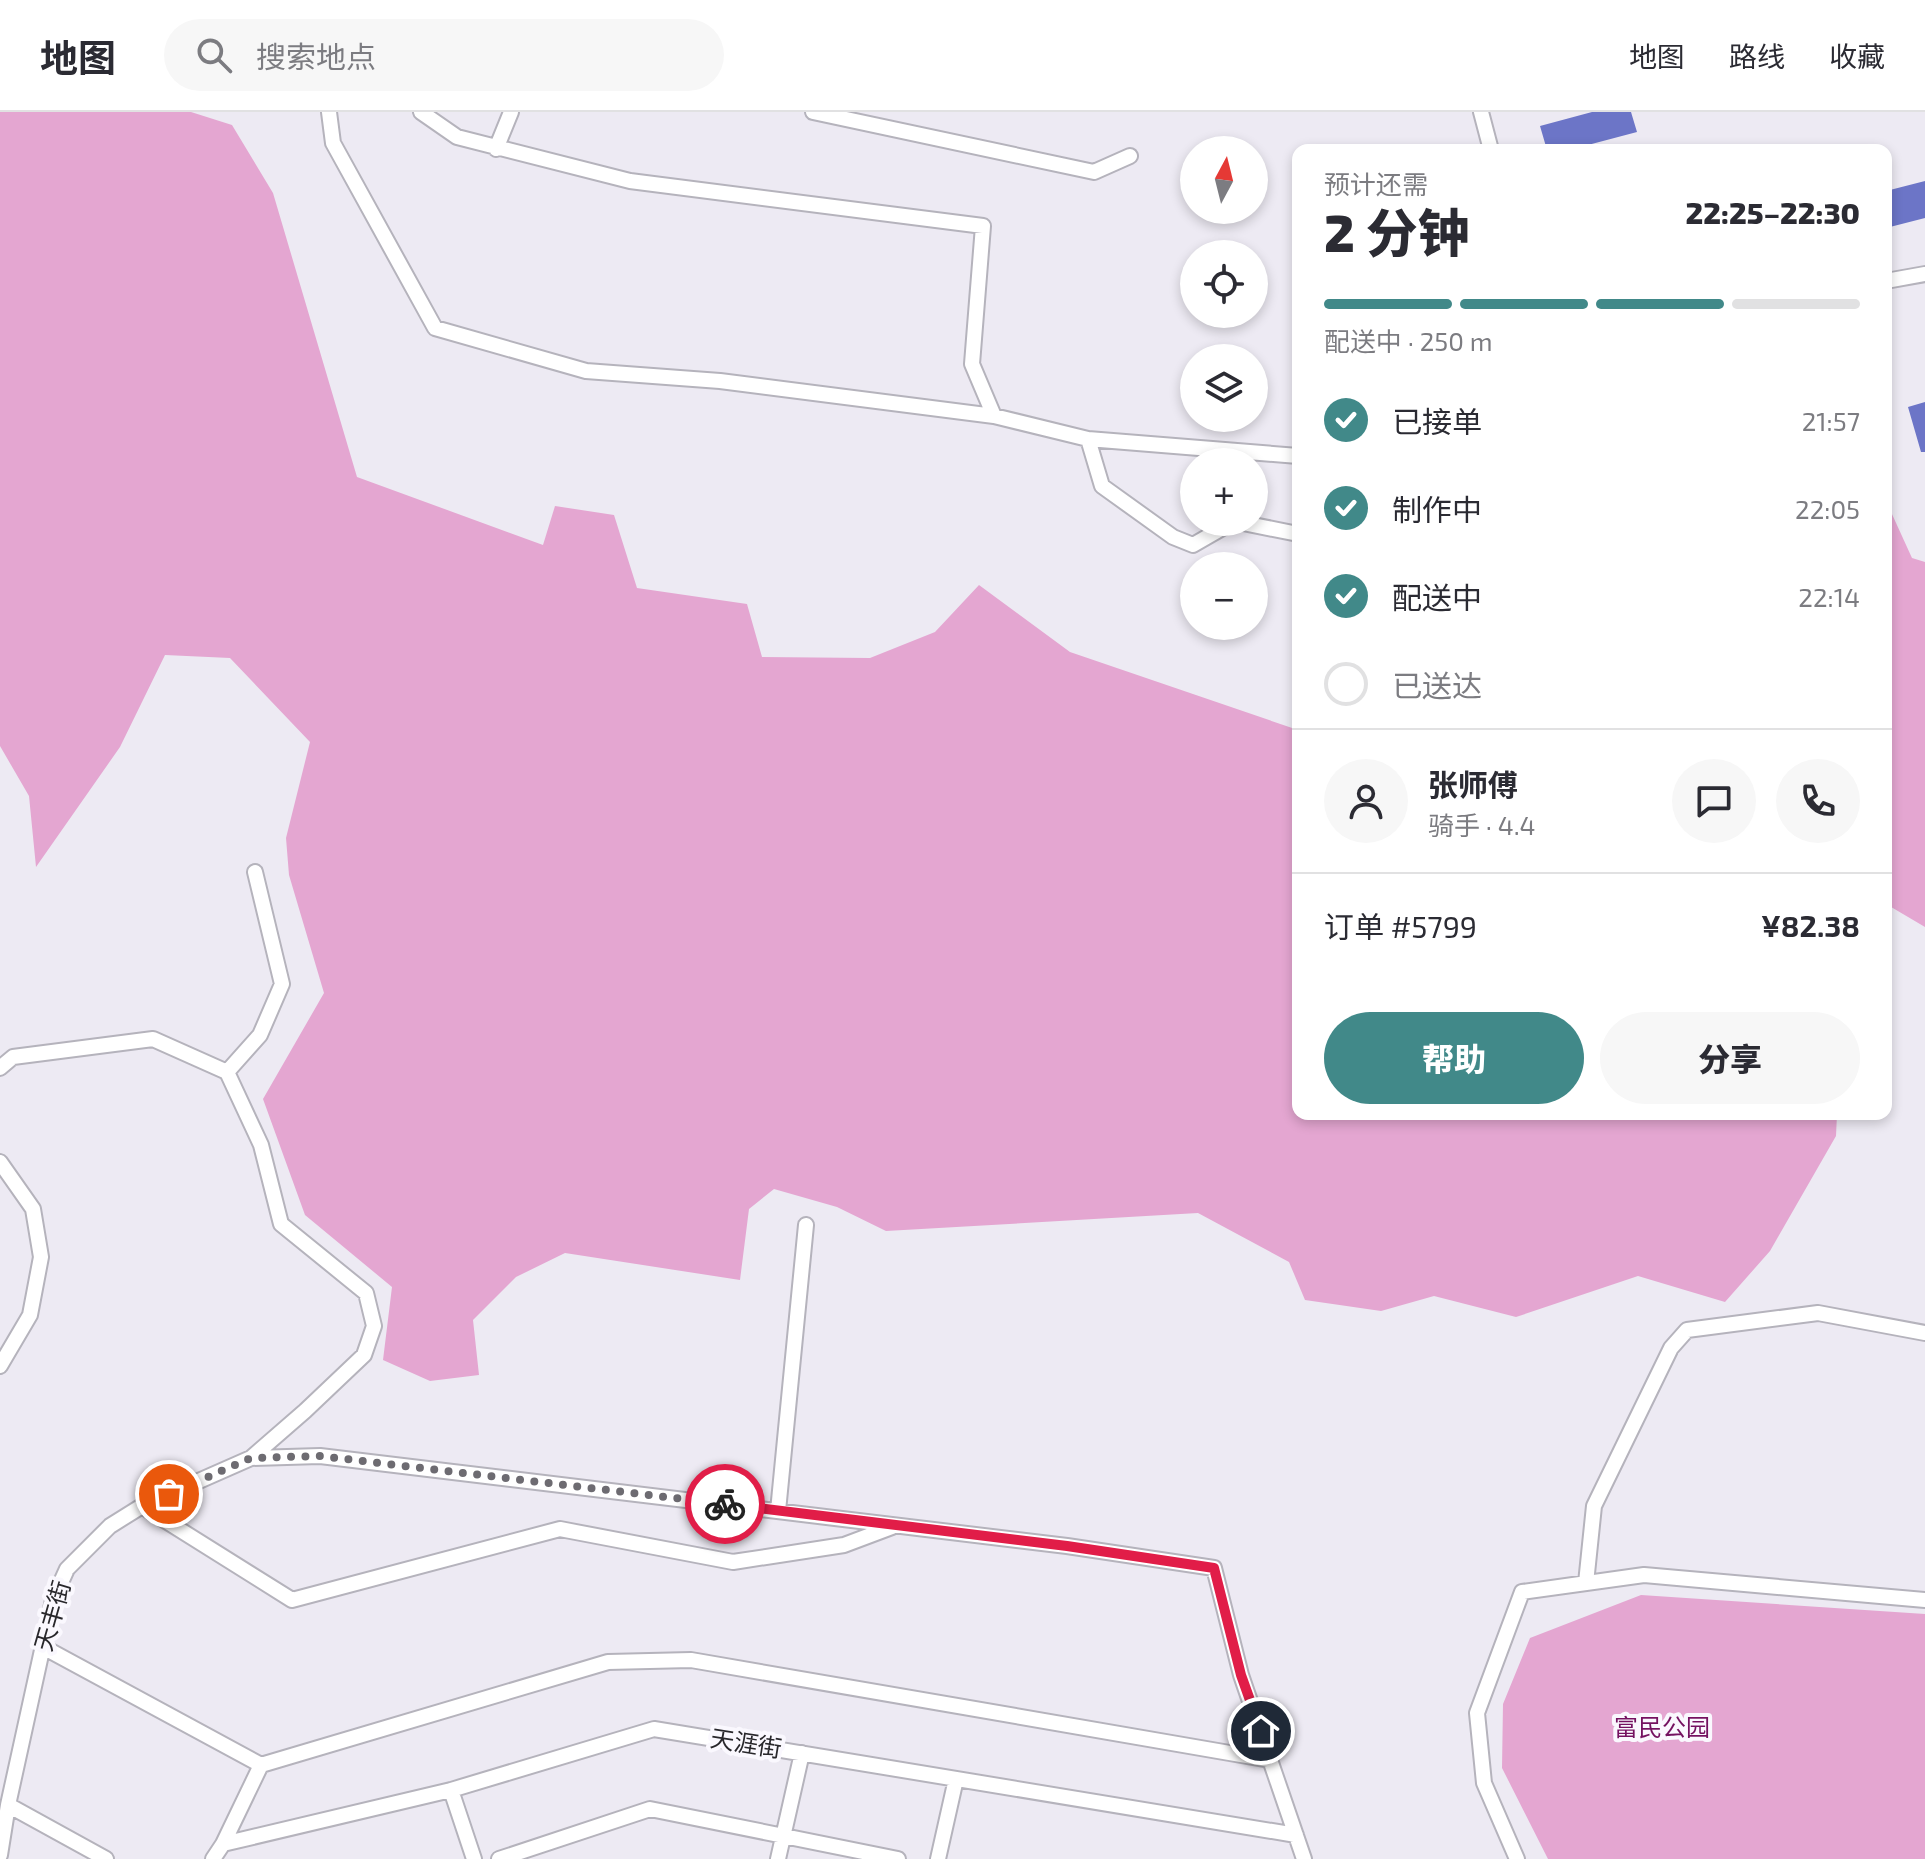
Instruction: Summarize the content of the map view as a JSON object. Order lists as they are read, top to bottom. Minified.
{"streets":{"street":["天丰街","天涯街"]},"crossings":[["天丰街","天涯街"]],"parks":["富民公园"],"north":"top","page":{"header":"地图","search":"搜索地点","nav":["地图","路线","收藏"],"map_buttons":["+","−"],"heading":["2 分钟","预计还需","22:25–22:30"],"panel":["张师傅","骑手 · 4.4","订单 #5799","¥82.38"],"bar":"配送中 · 250 m","list":[["已接单","21:57"],["制作中","22:05"],["配送中","22:14"],"已送达"],"buttons":["帮助","分享"]}}
